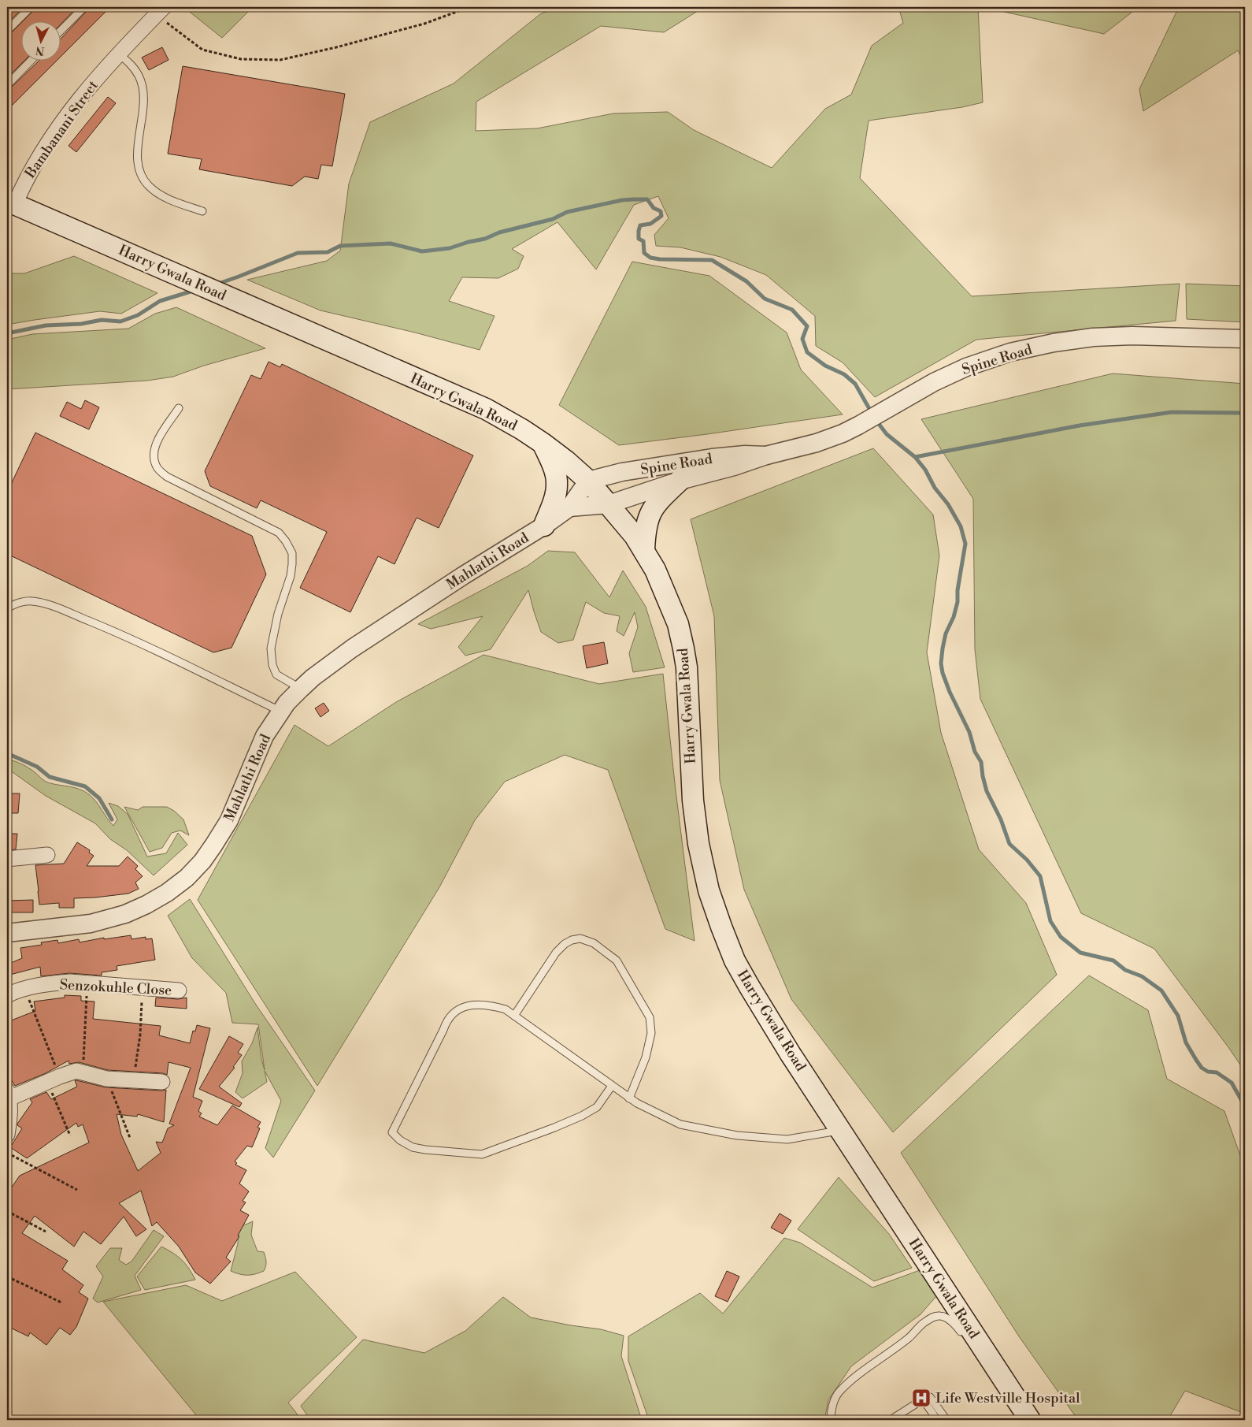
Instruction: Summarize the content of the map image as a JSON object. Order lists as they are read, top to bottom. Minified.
{"streets":{"main road":["Harry Gwala Road"],"street":["Bambanani Street","Spine Road","Mahlathi Road","Senzokuhle Close"]},"crossings":[["Bambanani Street","Harry Gwala Road"],["Harry Gwala Road","Spine Road"],["Harry Gwala Road","Mahlathi Road"],["Spine Road","Mahlathi Road"]],"places":{"hospital":["Life Westville Hospital"]},"north":"bottom"}
